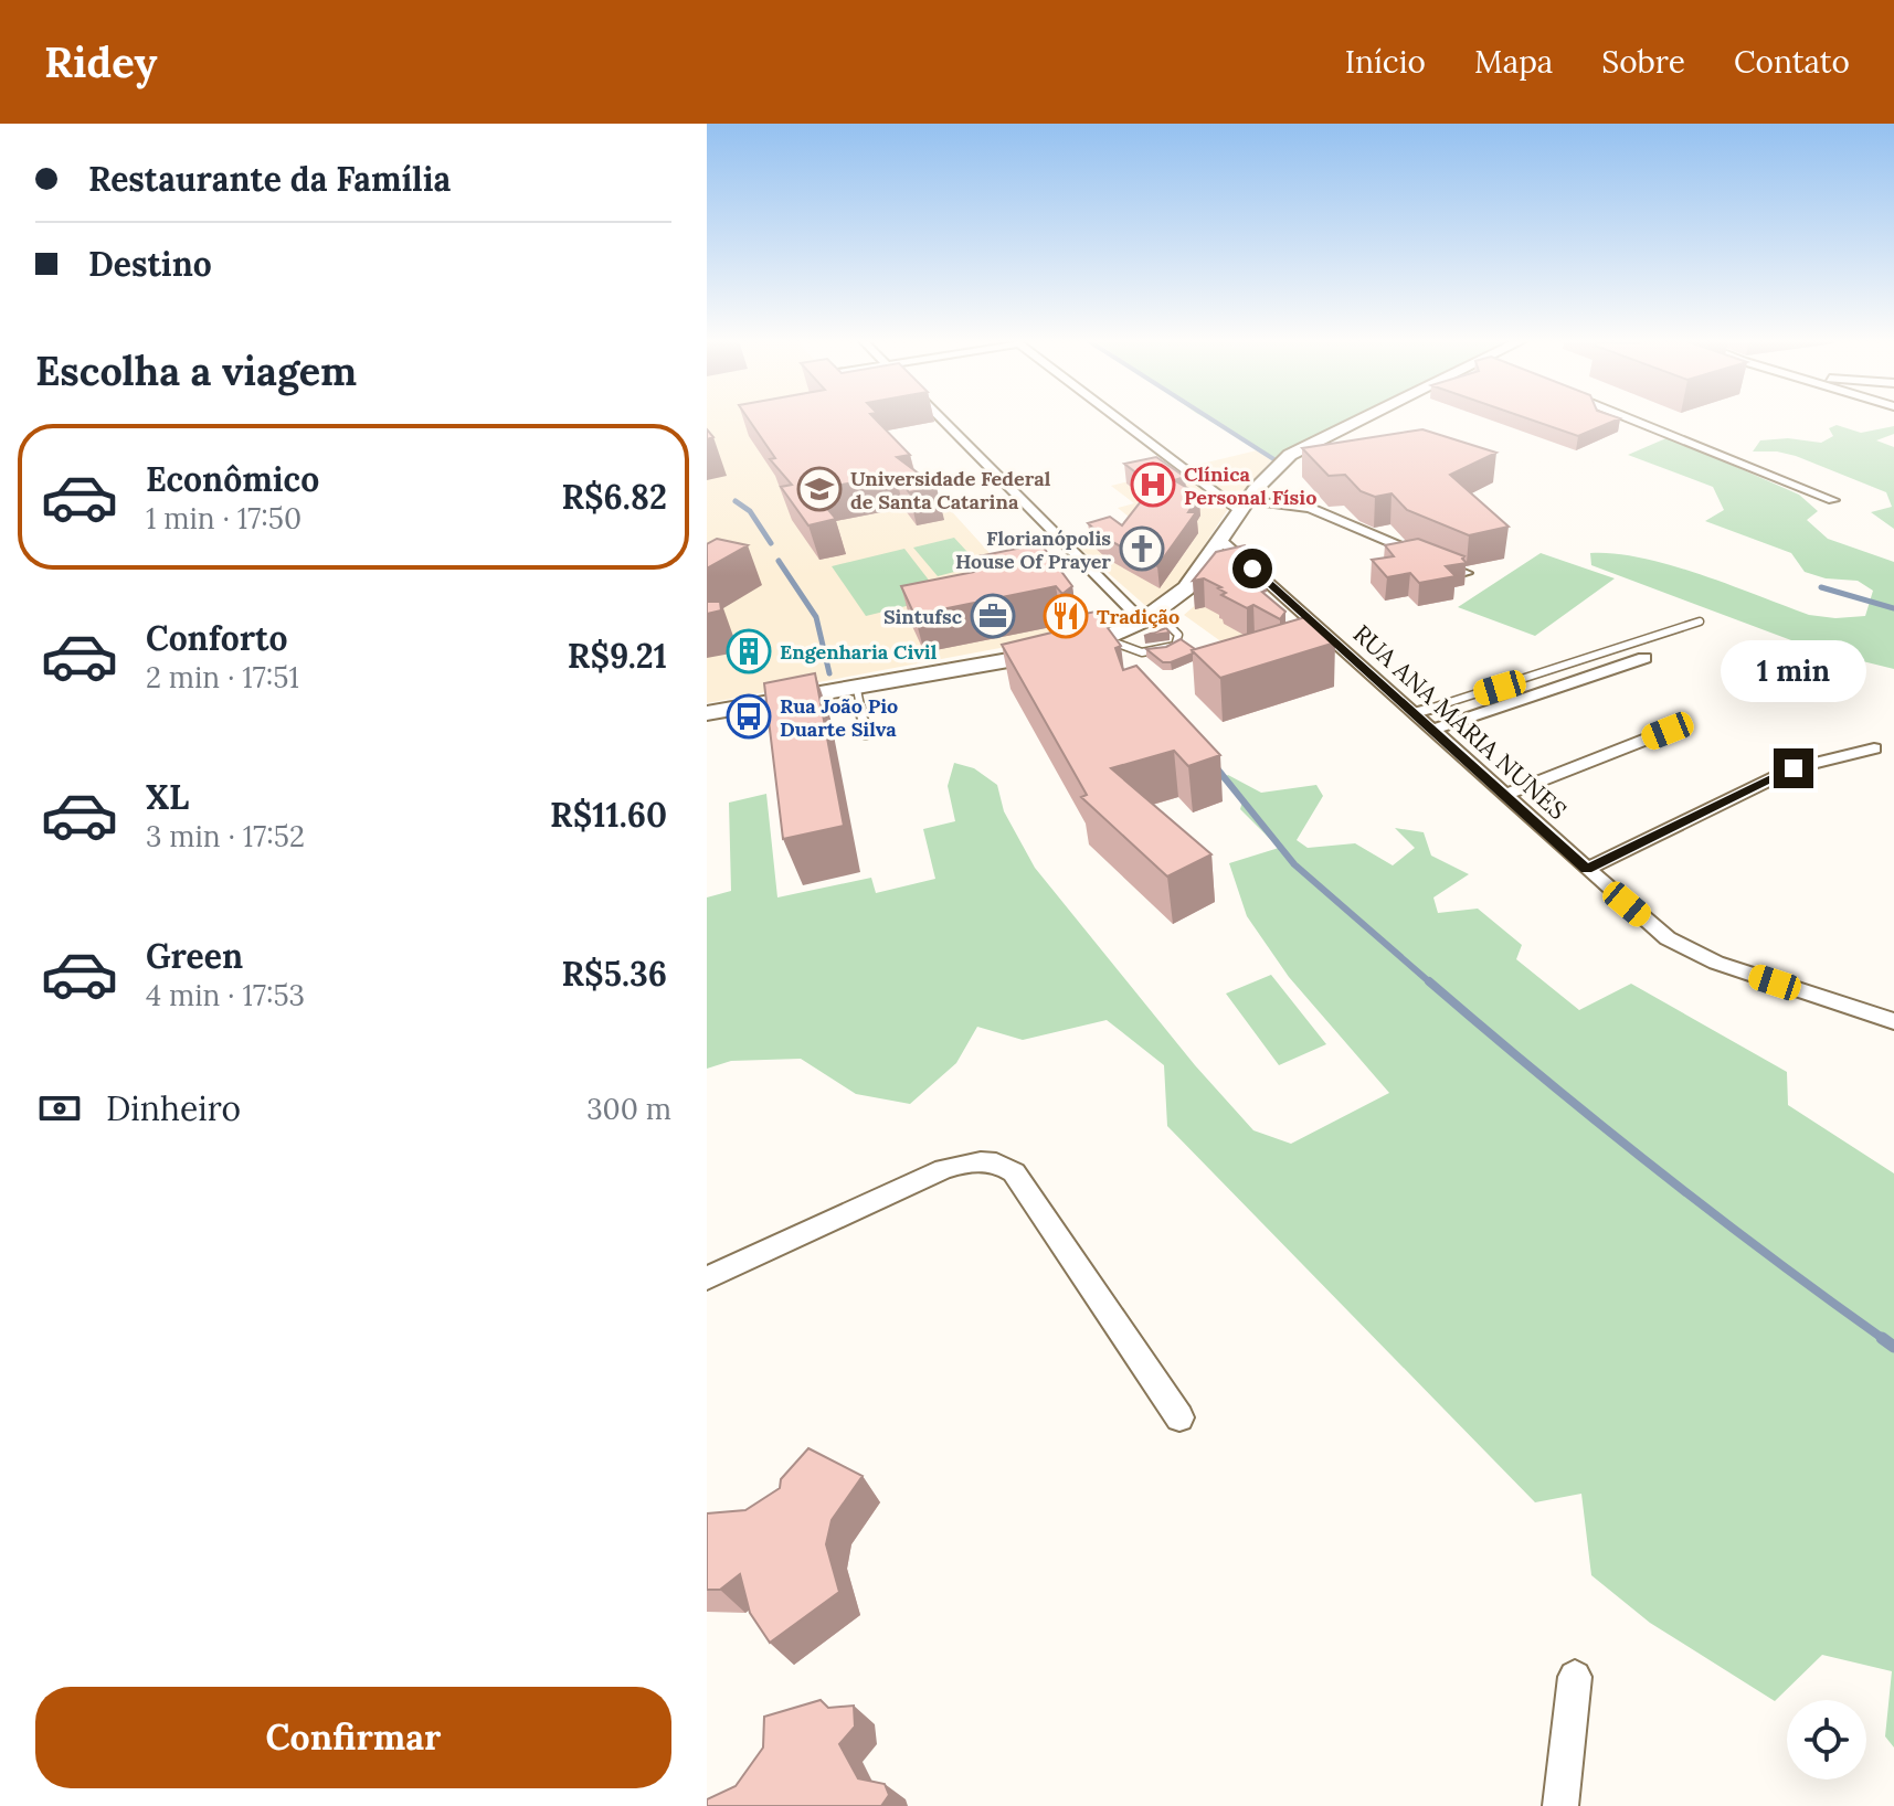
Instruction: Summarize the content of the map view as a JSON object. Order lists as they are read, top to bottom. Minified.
{"streets":{"street":["RUA ANA MARIA NUNES"]},"places":{"hospital":["Clínica Personal Físio"],"school or university":["Universidade Federal de Santa Catarina"],"church":["Florianópolis House Of Prayer"],"office":["Sintufsc"],"restaurant":["Tradição"],"building":["Engenharia Civil"],"bus stop":["Rua João Pio Duarte Silva"]},"page":{"header":"Ridey","nav":["Início","Mapa","Sobre","Contato"],"banner":["Restaurante da Família","Destino"],"heading":"Escolha a viagem","list":[{"name":"Econômico","note":"1 min · 17:50","value":"R$6.82"},{"name":"Conforto","note":"2 min · 17:51","value":"R$9.21"},{"name":"XL","note":"3 min · 17:52","value":"R$11.60"},{"name":"Green","note":"4 min · 17:53","value":"R$5.36"}],"bubble":"1 min","pay":["Dinheiro","300 m"],"buttons":"Confirmar"}}
